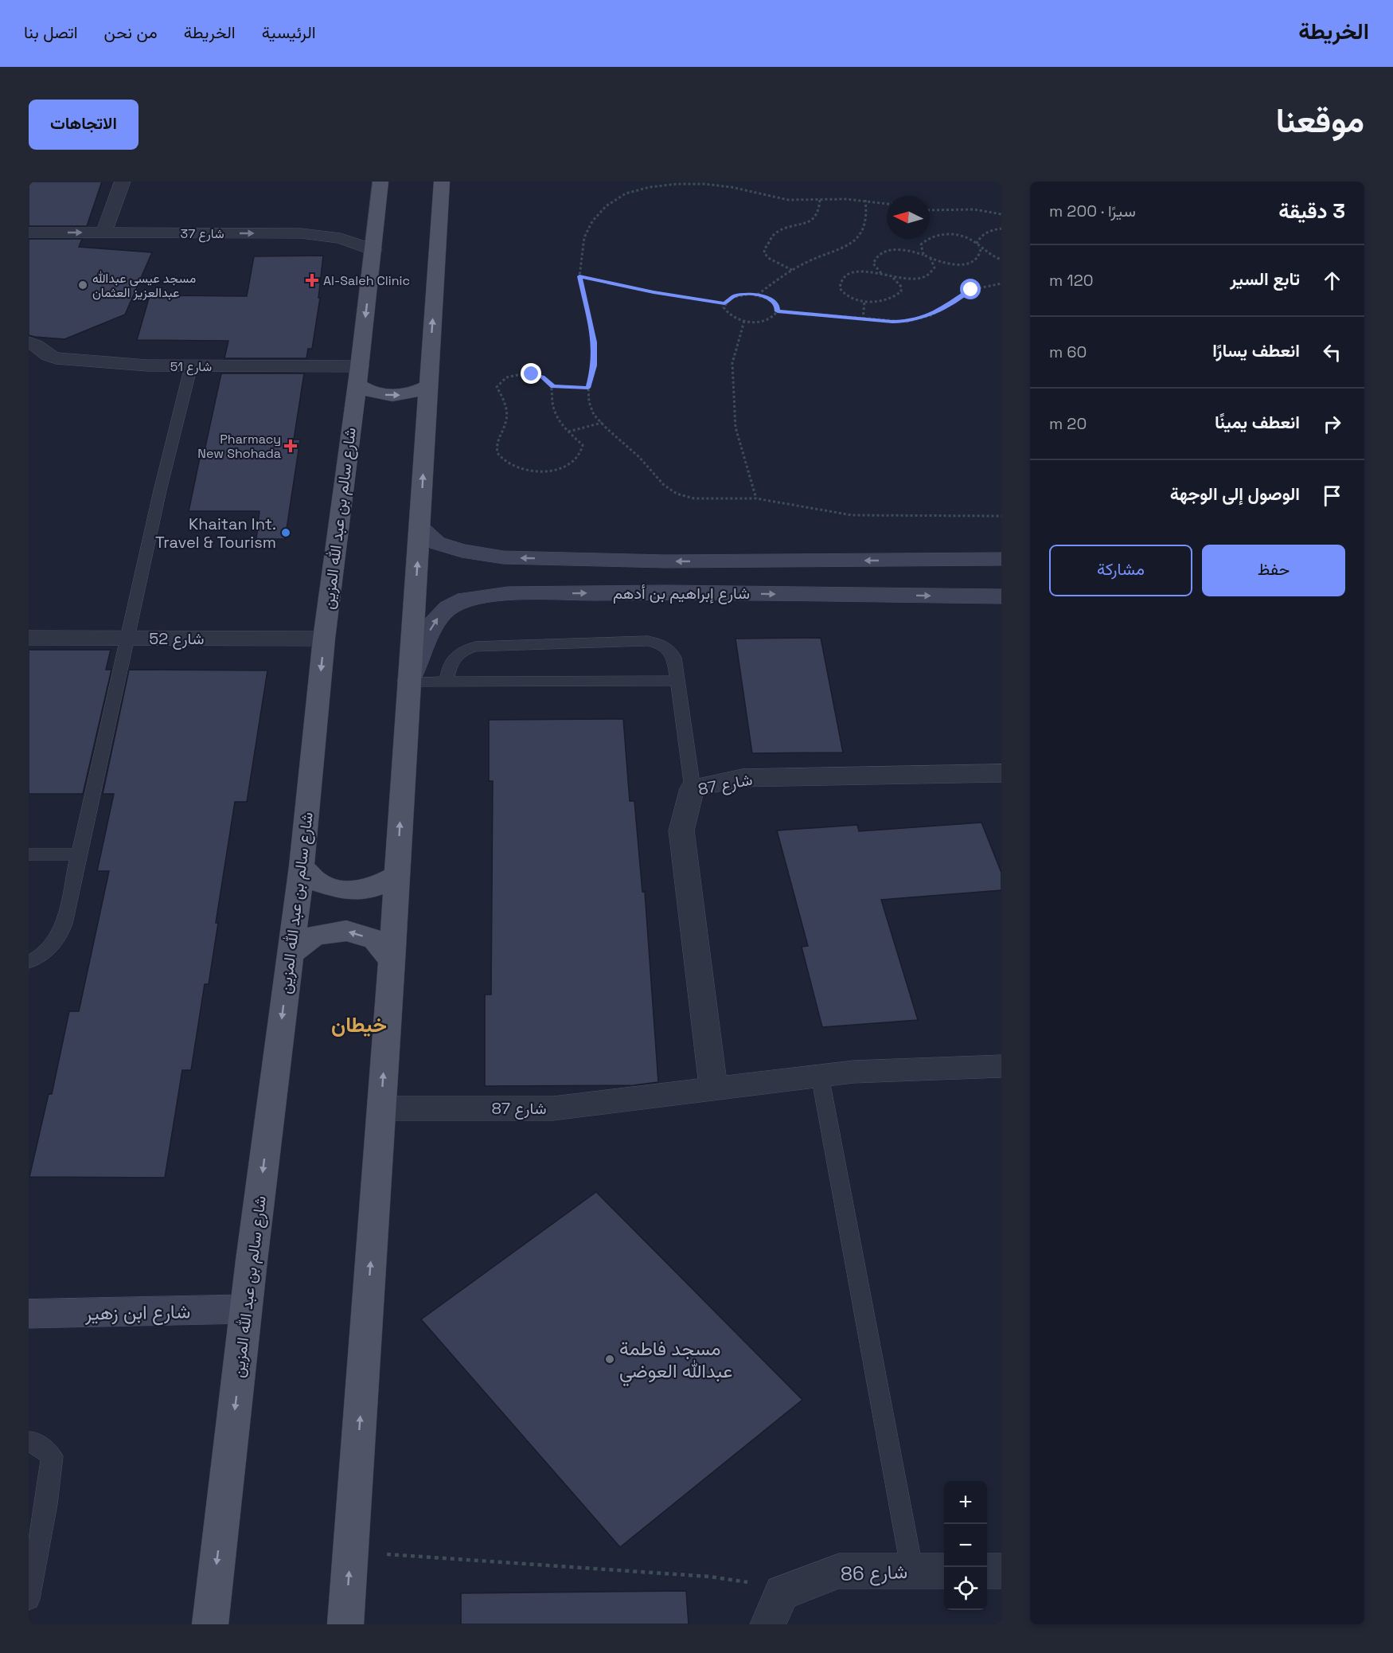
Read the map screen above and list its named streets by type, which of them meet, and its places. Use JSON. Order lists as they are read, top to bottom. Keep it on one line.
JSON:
{"streets":{"main road":["شارع سالم بن عبد الله المزين"],"street":["شارع 37","51 شارع","شارع إبراهيم بن أدهم","شارع 52","شارع 87","شارع ابن زهير","شارع 86"]},"crossings":[["شارع 37","شارع سالم بن عبد الله المزين"],["51 شارع","شارع سالم بن عبد الله المزين"],["شارع سالم بن عبد الله المزين","شارع 52"],["شارع سالم بن عبد الله المزين","شارع ابن زهير"]],"one_way":["شارع 37"],"districts":["خيطان"],"places":{"health":["Al-Saleh Clinic","Pharmacy New Shohada"],"other":["مسجد عيسى عبدالله عبدالعزيز العثمان","Khaitan Int. Travel & Tourism","مسجد فاطمة عبدالله العوضي"]},"north":"left","page":{"header":"الخريطة","nav":["الرئيسية","الخريطة","من نحن","اتصل بنا"],"title":"موقعنا","buttons":["الاتجاهات",["حفظ","مشاركة"]],"heading":["3 دقيقة","سيرًا · 200 m"],"list":[["تابع السير","120 m"],["انعطف يسارًا","60 m"],["انعطف يمينًا","20 m"],"الوصول إلى الوجهة"],"map_buttons":["+","−"]}}
